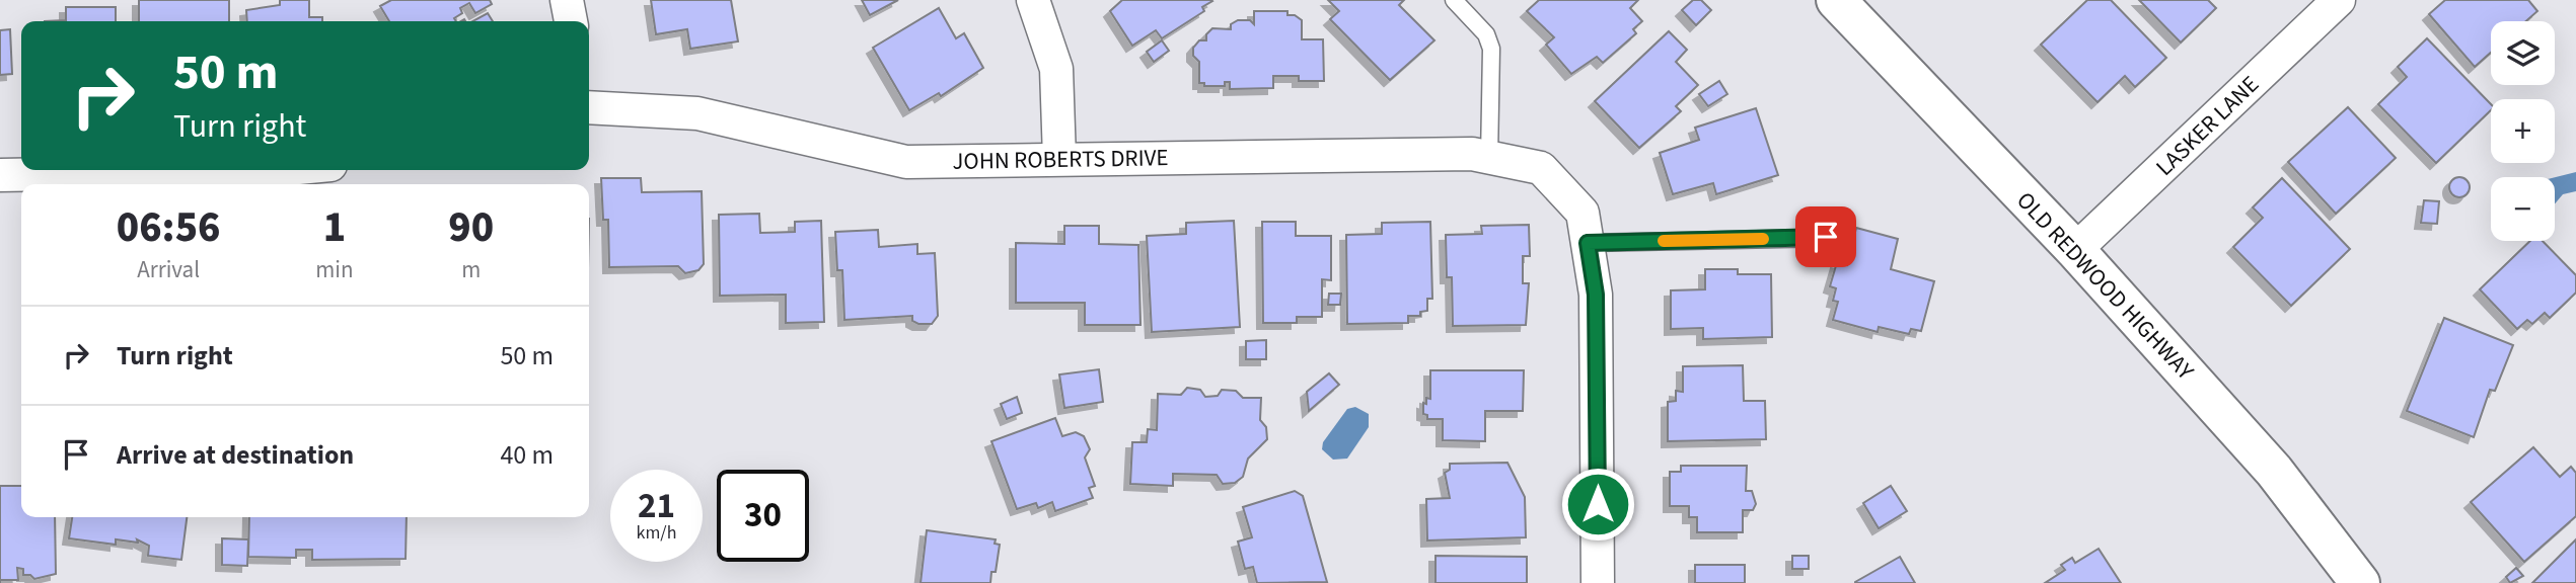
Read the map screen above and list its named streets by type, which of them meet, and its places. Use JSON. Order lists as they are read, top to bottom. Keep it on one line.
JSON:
{"streets":{"main road":["OLD REDWOOD HIGHWAY"],"street":["LASKER LANE","JOHN ROBERTS DRIVE"]},"crossings":[["LASKER LANE","OLD REDWOOD HIGHWAY"]],"page":{"map_buttons":["+","−"],"turn":["50 m","Turn right"],"eta":["06:56","Arrival","1","min","90","m"],"list":[{"name":"Turn right","value":"50 m"},{"name":"Arrive at destination","value":"40 m"}],"speed":"21 km/h","limit":"30"}}
